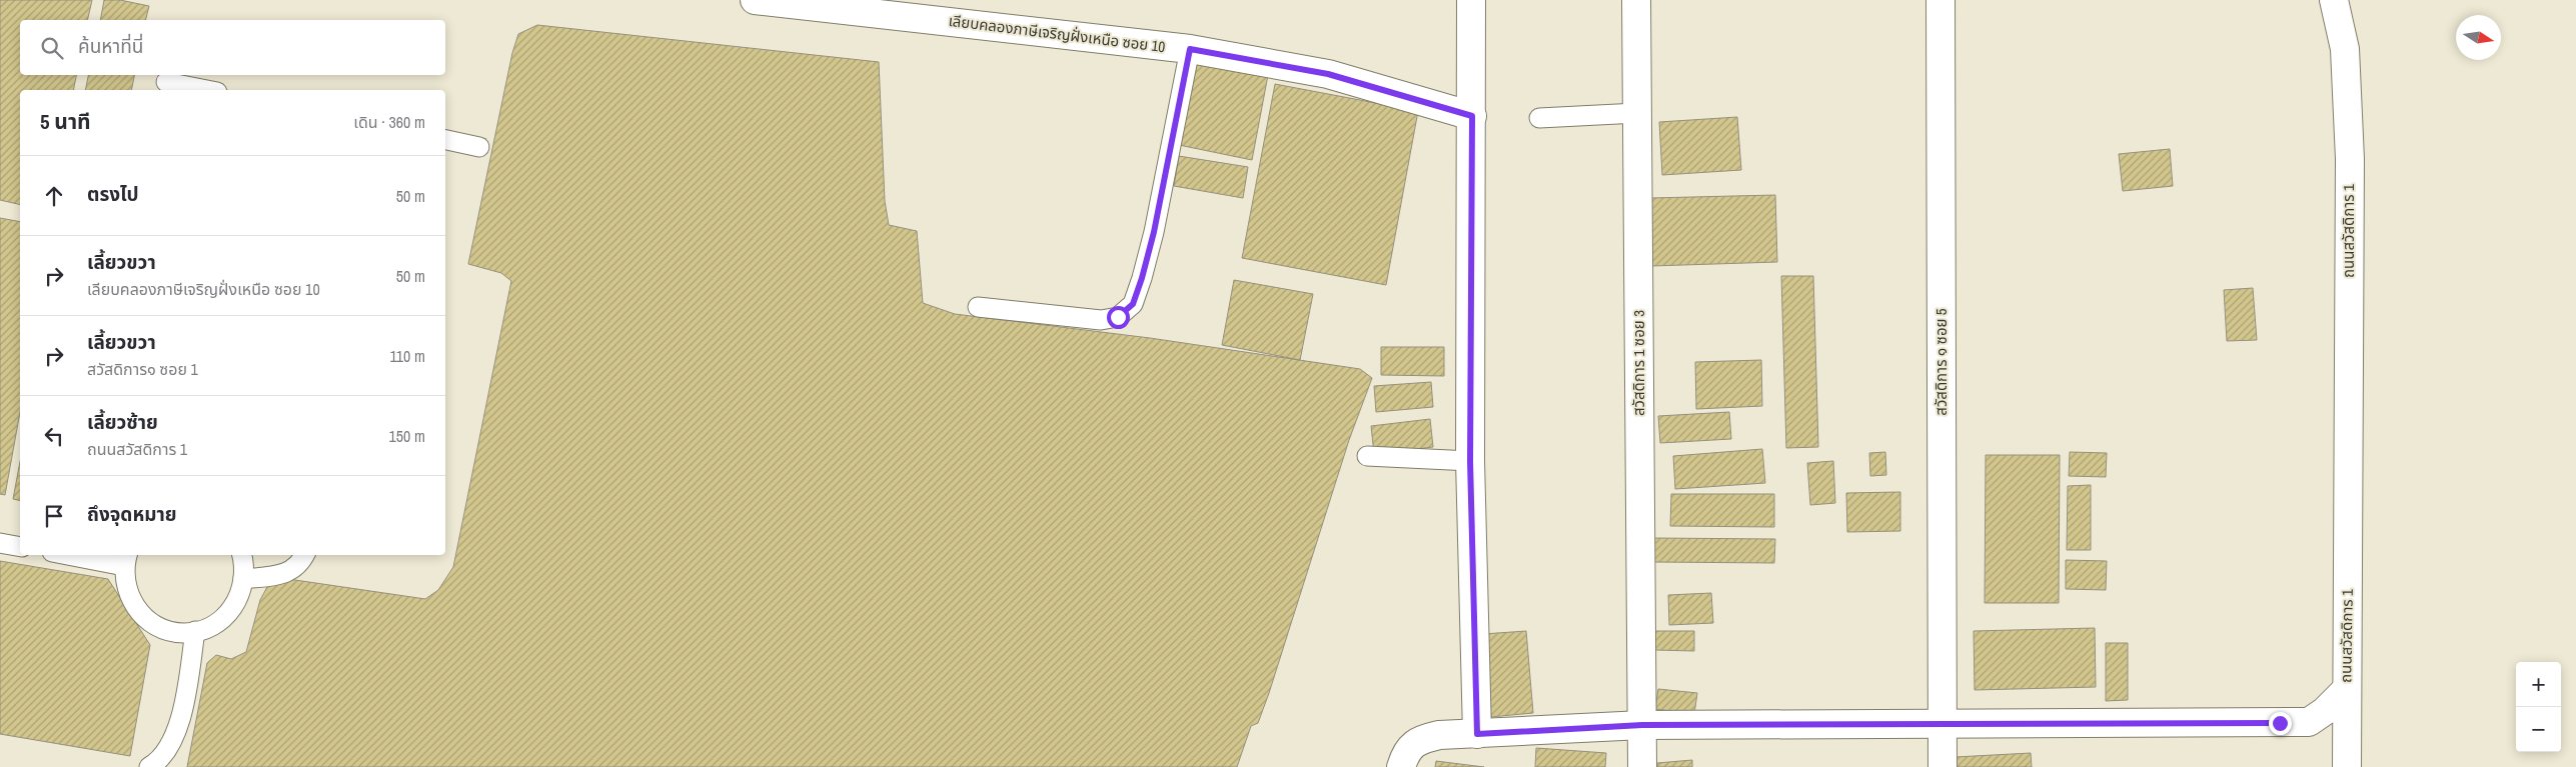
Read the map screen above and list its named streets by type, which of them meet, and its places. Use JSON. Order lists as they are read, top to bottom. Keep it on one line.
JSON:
{"streets":{"street":["เลียบคลองภาษีเจริญฝั่งเหนือ ซอย 10","ถนนสวัสดิการ 1","สวัสดิการ ๑ ซอย 5","สวัสดิการ 1 ซอย 3"]},"crossings":[["ถนนสวัสดิการ 1","สวัสดิการ ๑ ซอย 5"],["ถนนสวัสดิการ 1","สวัสดิการ 1 ซอย 3"]],"north":"right","page":{"search":"ค้นหาที่นี่","heading":["5 นาที","เดิน · 360 m"],"list":[["ตรงไป","50 m"],["เลี้ยวขวา","เลียบคลองภาษีเจริญฝั่งเหนือ ซอย 10","50 m"],["เลี้ยวขวา","สวัสดิการ๑ ซอย 1","110 m"],["เลี้ยวซ้าย","ถนนสวัสดิการ 1","150 m"],"ถึงจุดหมาย"],"map_buttons":["+","−"]}}
